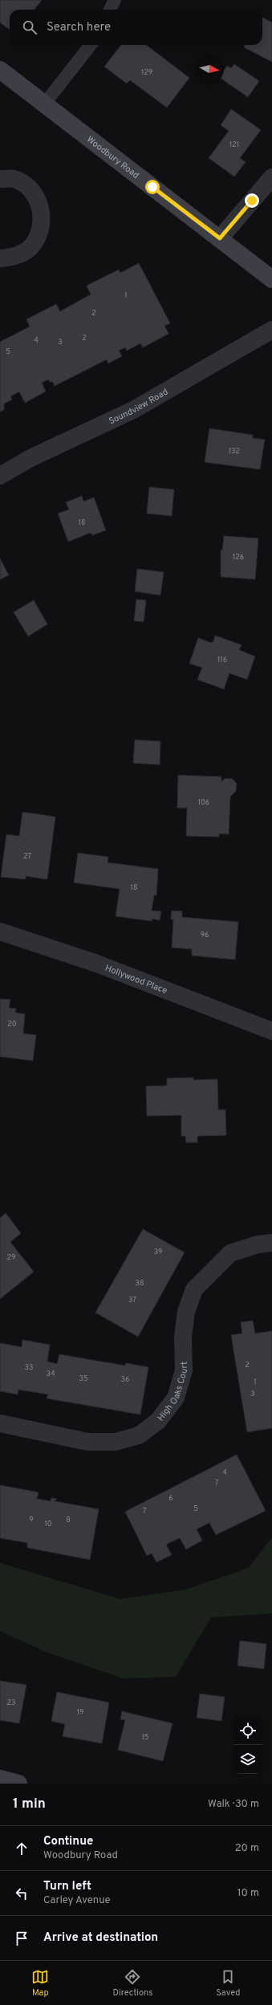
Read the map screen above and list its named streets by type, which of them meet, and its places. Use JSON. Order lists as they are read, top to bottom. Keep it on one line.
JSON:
{"streets":{"main road":["Woodbury Road"],"street":["Soundview Road","Hollywood Place","High Oaks Court"]},"house_numbers":["129","121","1","2","2","4","3","5","132","18","126","116","106","27","18","96","20","39","29","38","37","2","33","34","35","36","1","3","4","7","6","5","7","9","8","10","23","19","15"],"north":"right","page":{"search":"Search here","heading":["1 min","Walk · 30 m"],"list":[["Continue","Woodbury Road","20 m"],["Turn left","Carley Avenue","10 m"],"Arrive at destination"],"nav":["Map","Directions","Saved"]}}
